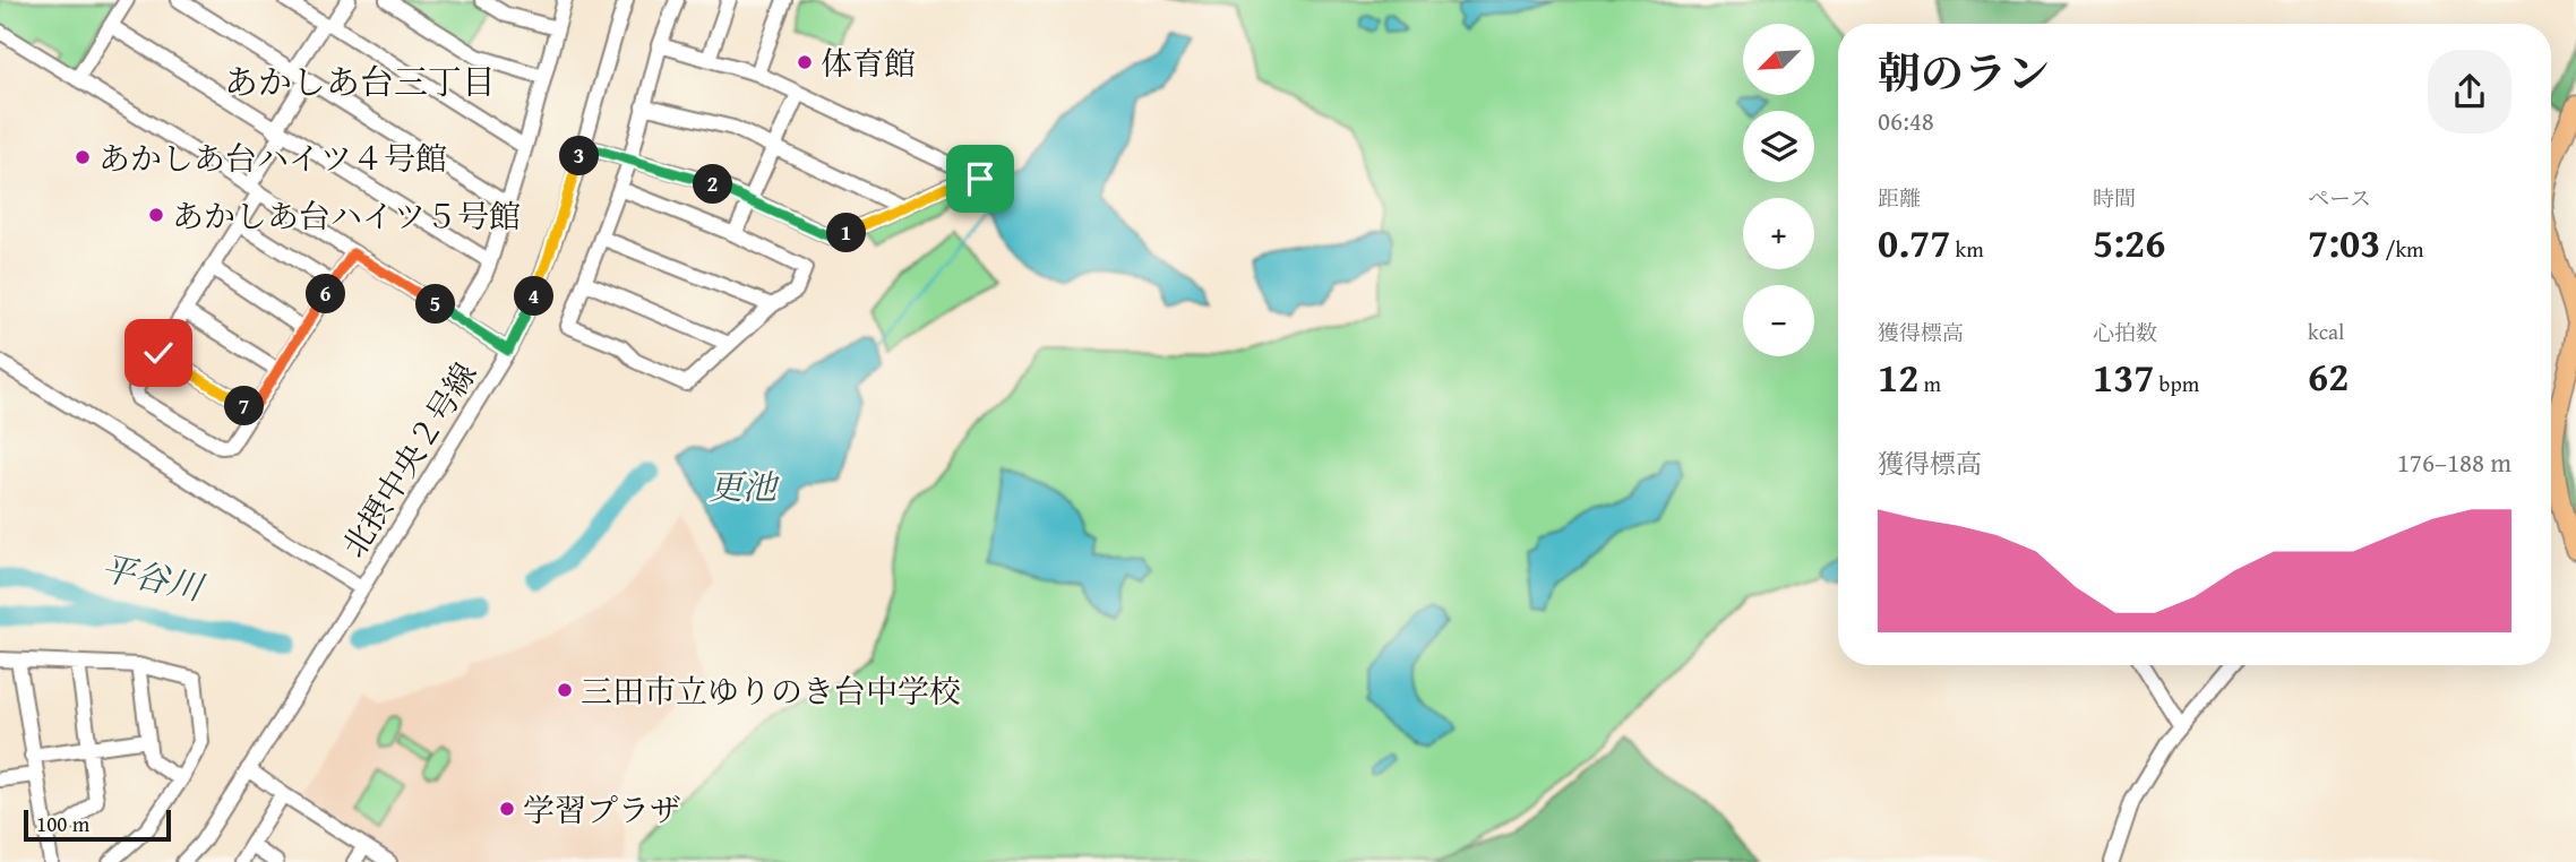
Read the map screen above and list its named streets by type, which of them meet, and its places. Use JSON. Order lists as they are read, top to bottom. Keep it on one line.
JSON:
{"streets":{"street":["北摂中央２号線"]},"districts":["あかしあ台三丁目"],"water":["更池","平谷川"],"places":["体育館","あかしあ台ハイツ４号館","あかしあ台ハイツ５号館","三田市立ゆりのき台中学校","学習プラザ"],"scale_bar":"100 m","north":"bottom left","page":{"map_buttons":["+","−"],"heading":["朝のラン","06:48"],"pins":["3","2","1","6","4","5","7"],"stats":[["距離","0.77 km"],["時間","5:26"],["ペース","7:03 /km"],["獲得標高","12 m"],["心拍数","137 bpm"],["kcal","62"]],"chart":["獲得標高","176–188 m"],"scale":"100 m"}}
